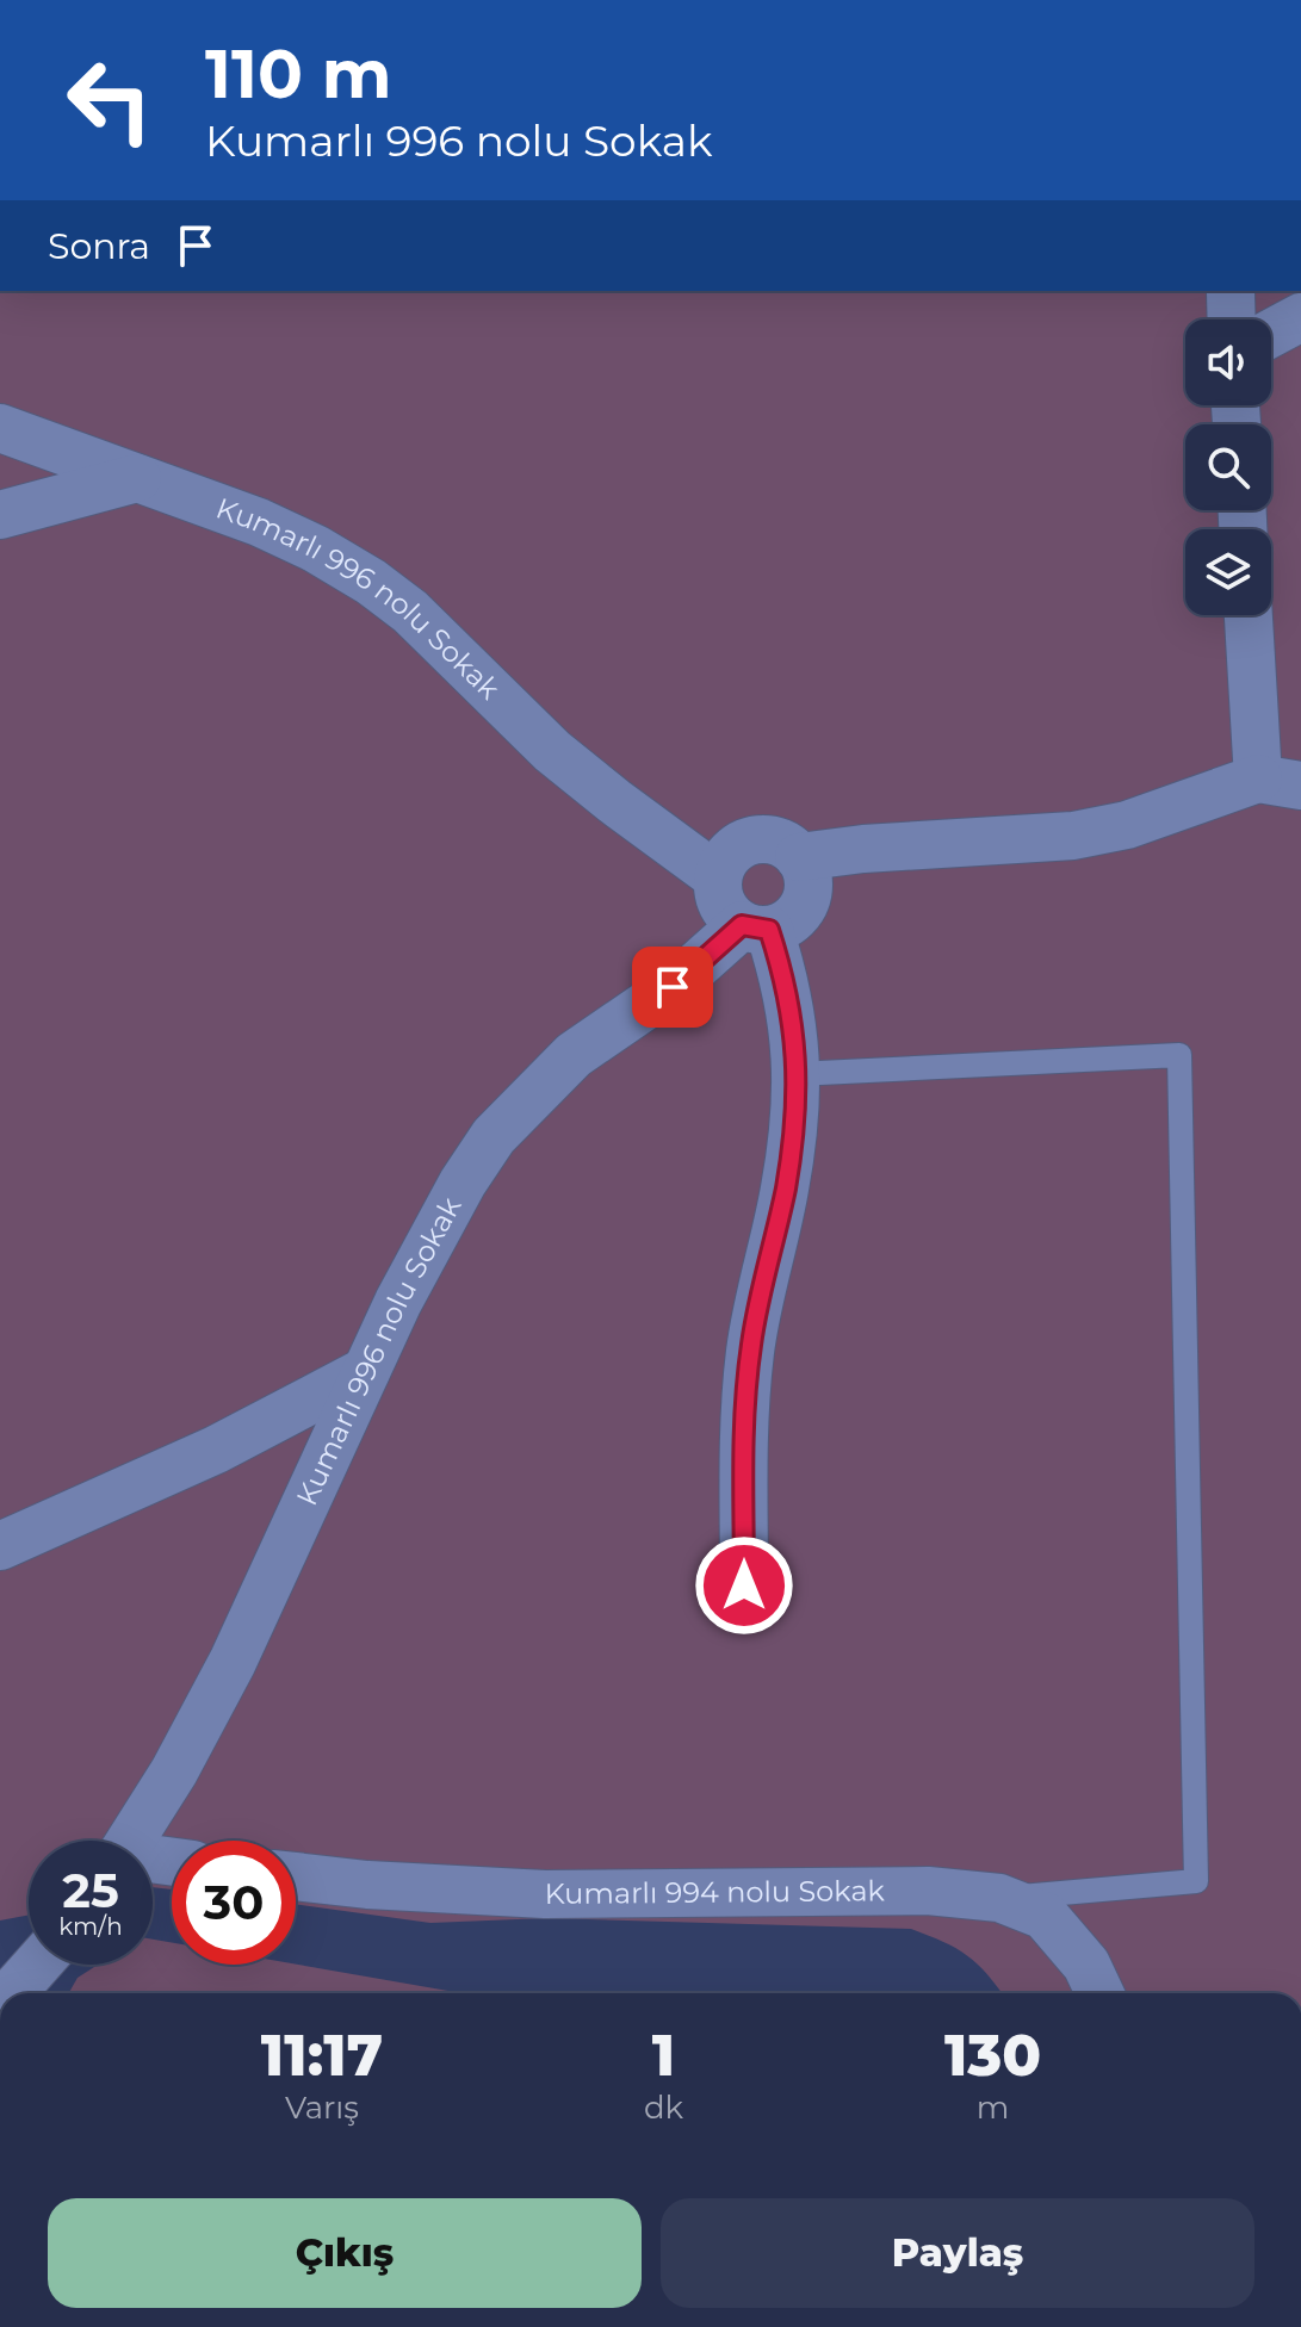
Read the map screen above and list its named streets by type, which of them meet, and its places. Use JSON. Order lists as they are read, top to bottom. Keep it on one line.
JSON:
{"streets":{"street":["Kumarlı 996 nolu Sokak","Kumarlı 994 nolu Sokak"]},"page":{"turn":["110 m","Kumarlı 996 nolu Sokak"],"then":"Sonra","speed":"25 km/h","limit":"30","eta":["11:17","Varış","1","dk","130","m"],"buttons":["Çıkış","Paylaş"]}}
